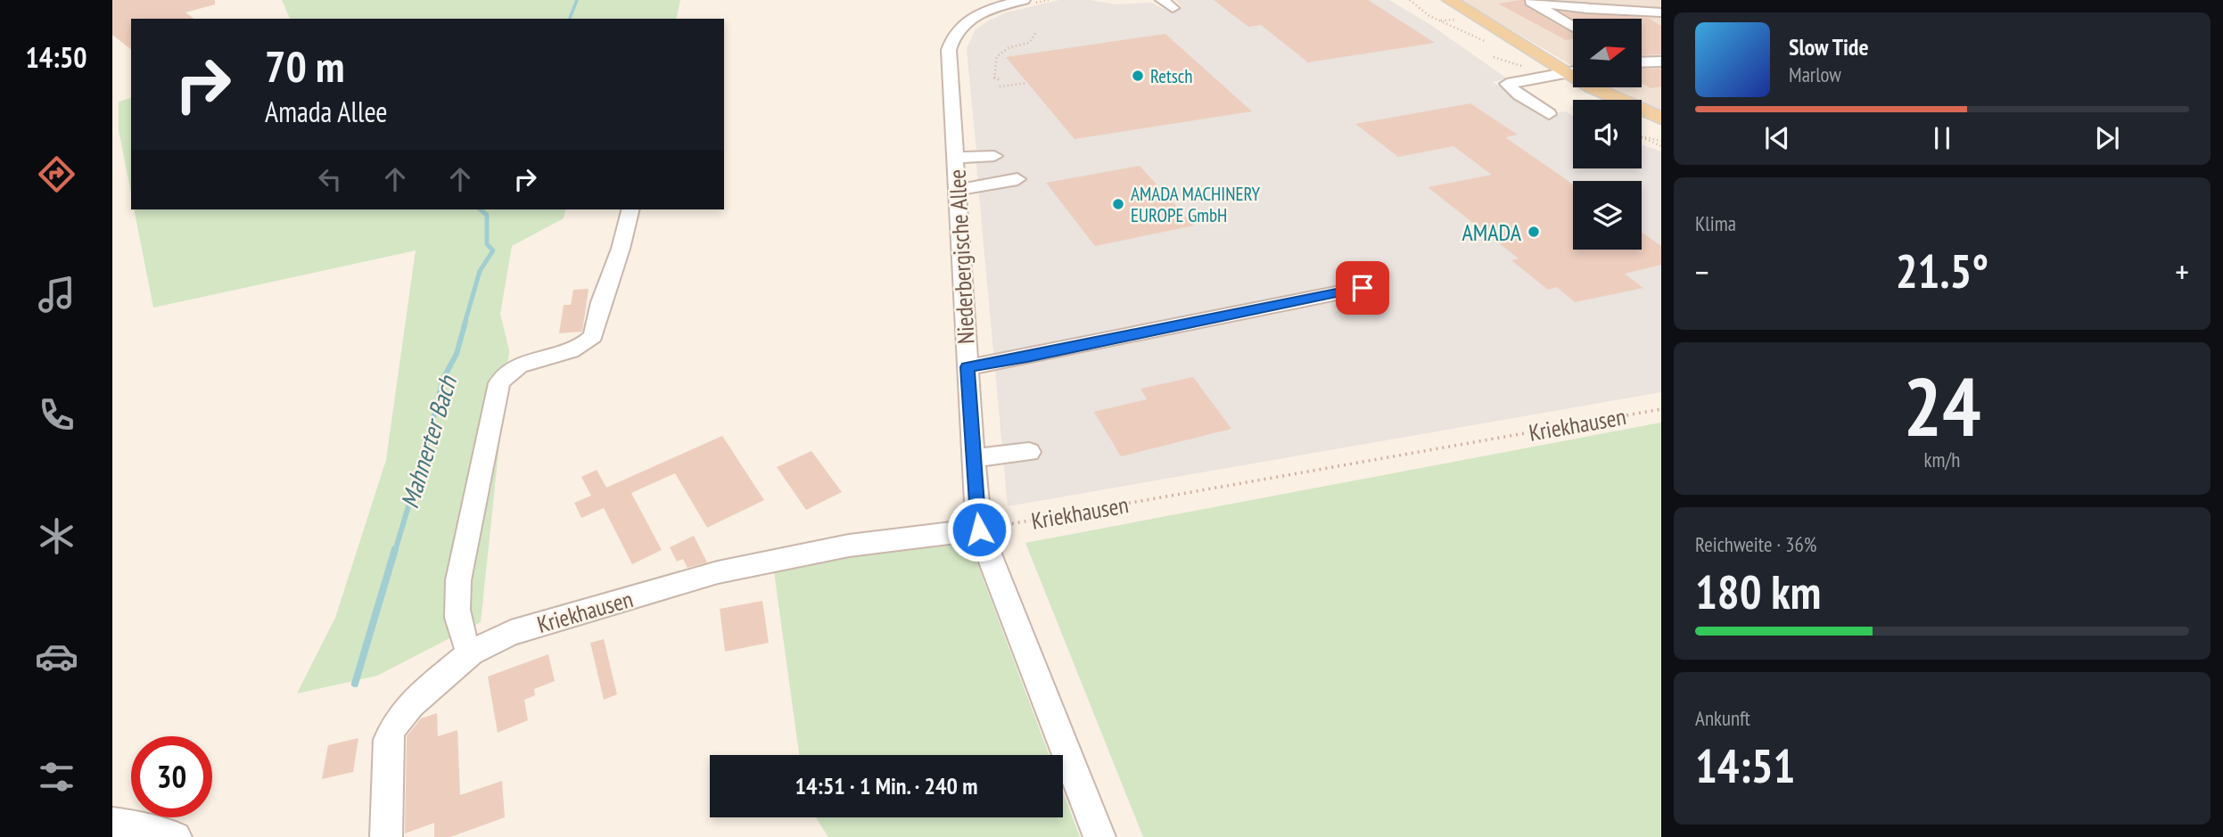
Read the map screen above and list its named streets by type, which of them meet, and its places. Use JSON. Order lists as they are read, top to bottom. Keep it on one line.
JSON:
{"streets":{"street":["Niederbergische Allee","Kriekhausen"]},"crossings":[["Niederbergische Allee","Kriekhausen"]],"water":["Mahnerter Bach"],"places":["Retsch","AMADA MACHINERY EUROPE GmbH","AMADA"],"north":"right","page":{"tabs":"14:50","turn":["70 m","Amada Allee"],"song":["Slow Tide","Marlow"],"tile":["Klima",["24","km/h"],["Reichweite · 36%","180 km"],["Ankunft","14:51"]],"heat":["−","21.5°","+"],"limit":"30","trip":"14:51 · 1 Min. · 240 m"}}
